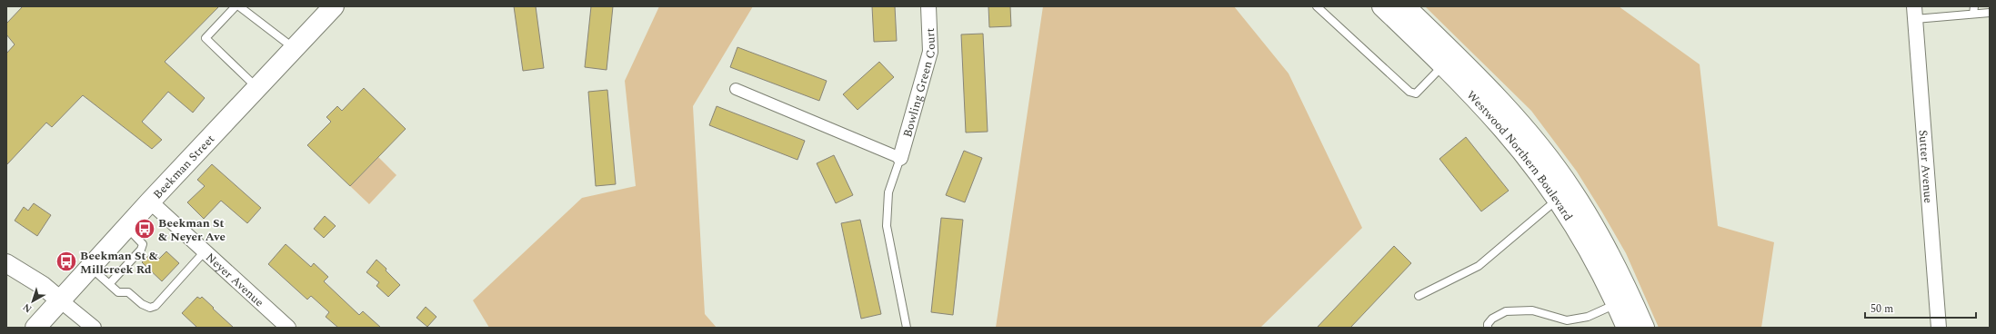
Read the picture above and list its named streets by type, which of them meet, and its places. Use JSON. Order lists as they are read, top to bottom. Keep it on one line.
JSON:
{"streets":{"main road":["Westwood Northern Boulevard","Beekman Street"],"street":["Bowling Green Court","Sutter Avenue","Neyer Avenue"]},"crossings":[["Beekman Street","Neyer Avenue"]],"places":{"bus stop":["Beekman St & Neyer Ave","Beekman St & Millcreek Rd"]},"scale_bar":"50 m","north":"bottom left"}
